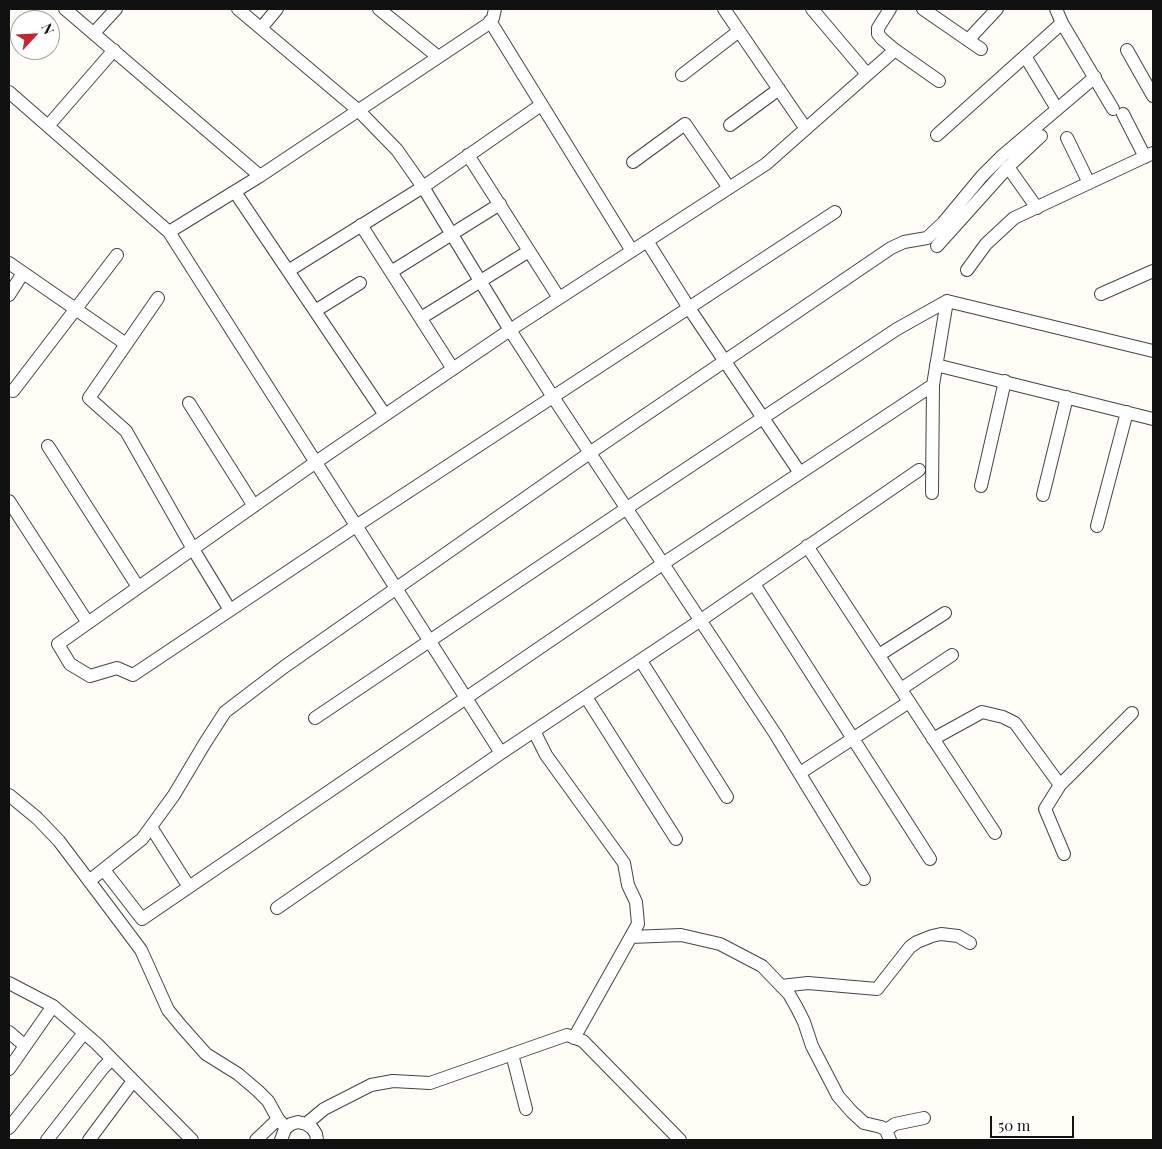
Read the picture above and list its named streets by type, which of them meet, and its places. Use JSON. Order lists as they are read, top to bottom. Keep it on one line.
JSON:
{"scale_bar":"50 m","north":"top right"}
